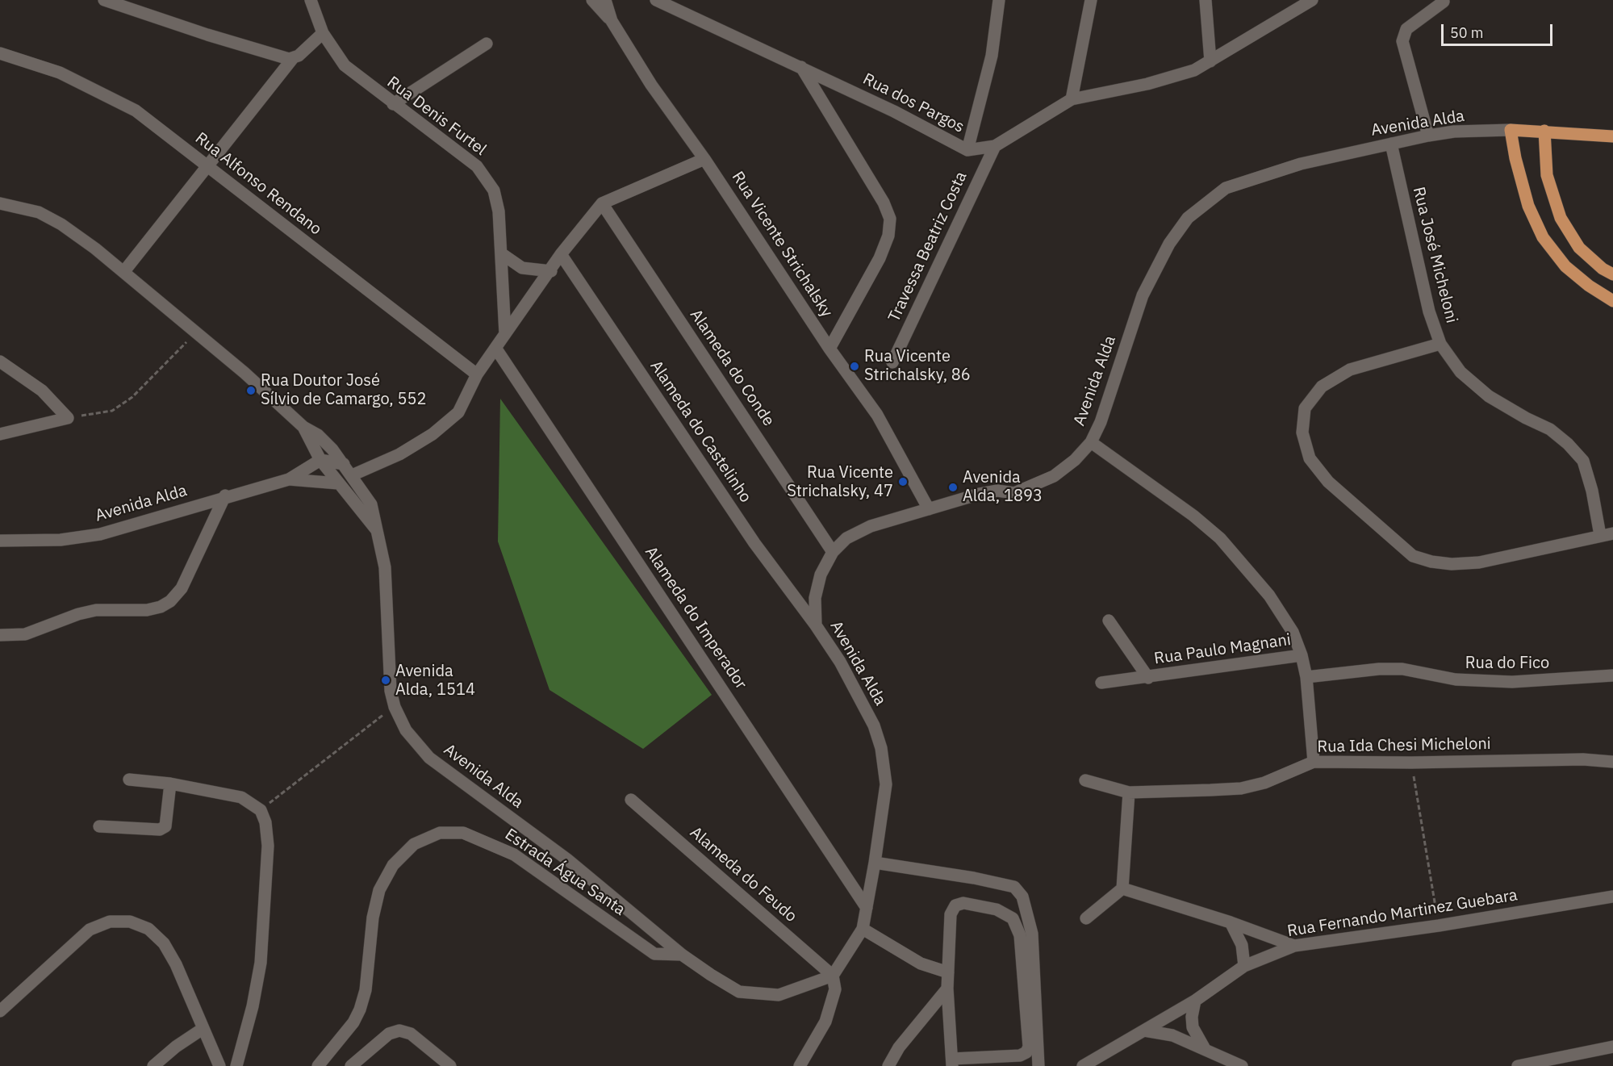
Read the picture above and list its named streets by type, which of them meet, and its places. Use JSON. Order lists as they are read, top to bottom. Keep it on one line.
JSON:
{"streets":{"main road":["Avenida Alda"],"street":["Rua dos Pargos","Rua Denis Furtel","Rua Alfonso Rendano","Rua Vicente Strichalsky","Travessa Beatriz Costa","Rua José Micheloni","Alameda do Conde","Alameda do Castelinho","Alameda do Imperador","Rua Paulo Magnani","Rua do Fico","Rua Ida Chesi Micheloni","Estrada Água Santa","Alameda do Feudo","Rua Fernando Martinez Guebara"]},"crossings":[["Rua dos Pargos","Travessa Beatriz Costa"],["Avenida Alda","Rua Vicente Strichalsky"],["Avenida Alda","Rua José Micheloni"],["Avenida Alda","Alameda do Conde"],["Avenida Alda","Alameda do Castelinho"],["Avenida Alda","Alameda do Imperador"],["Avenida Alda","Estrada Água Santa"],["Avenida Alda","Alameda do Feudo"]],"places":["Rua Vicente Strichalsky, 86","Rua Doutor José Sílvio de Camargo, 552","Rua Vicente Strichalsky, 47","Avenida Alda, 1893","Avenida Alda, 1514"],"scale_bar":"50 m"}
